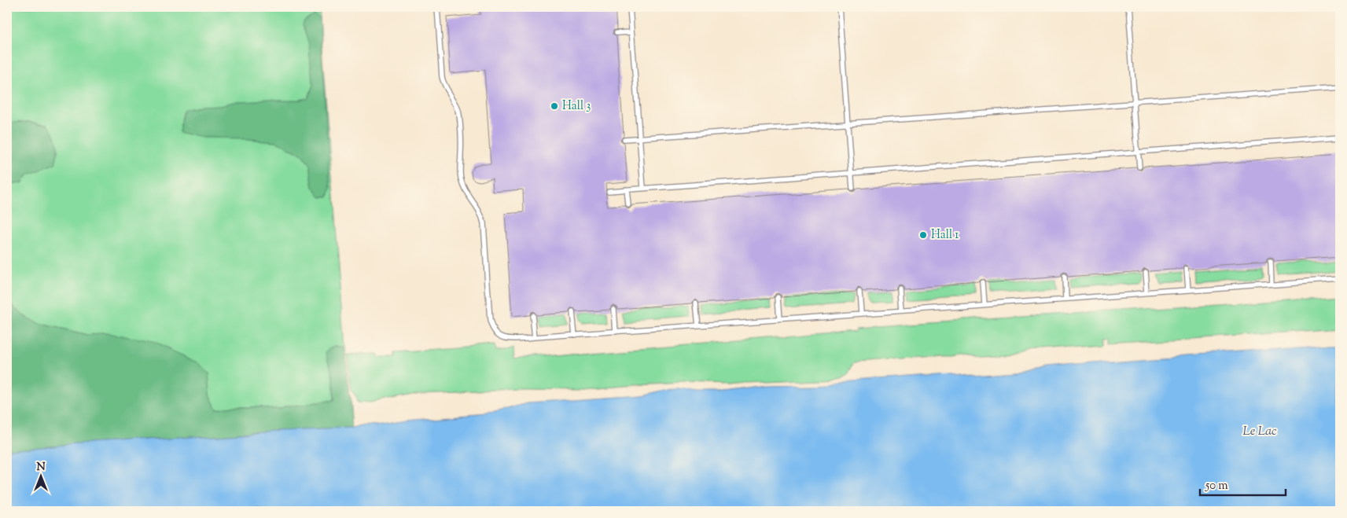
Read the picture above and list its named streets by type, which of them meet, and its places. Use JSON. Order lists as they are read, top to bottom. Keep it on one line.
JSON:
{"water":["Le Lac"],"places":["Hall 3","Hall 1"],"scale_bar":"50 m","north":"top"}
